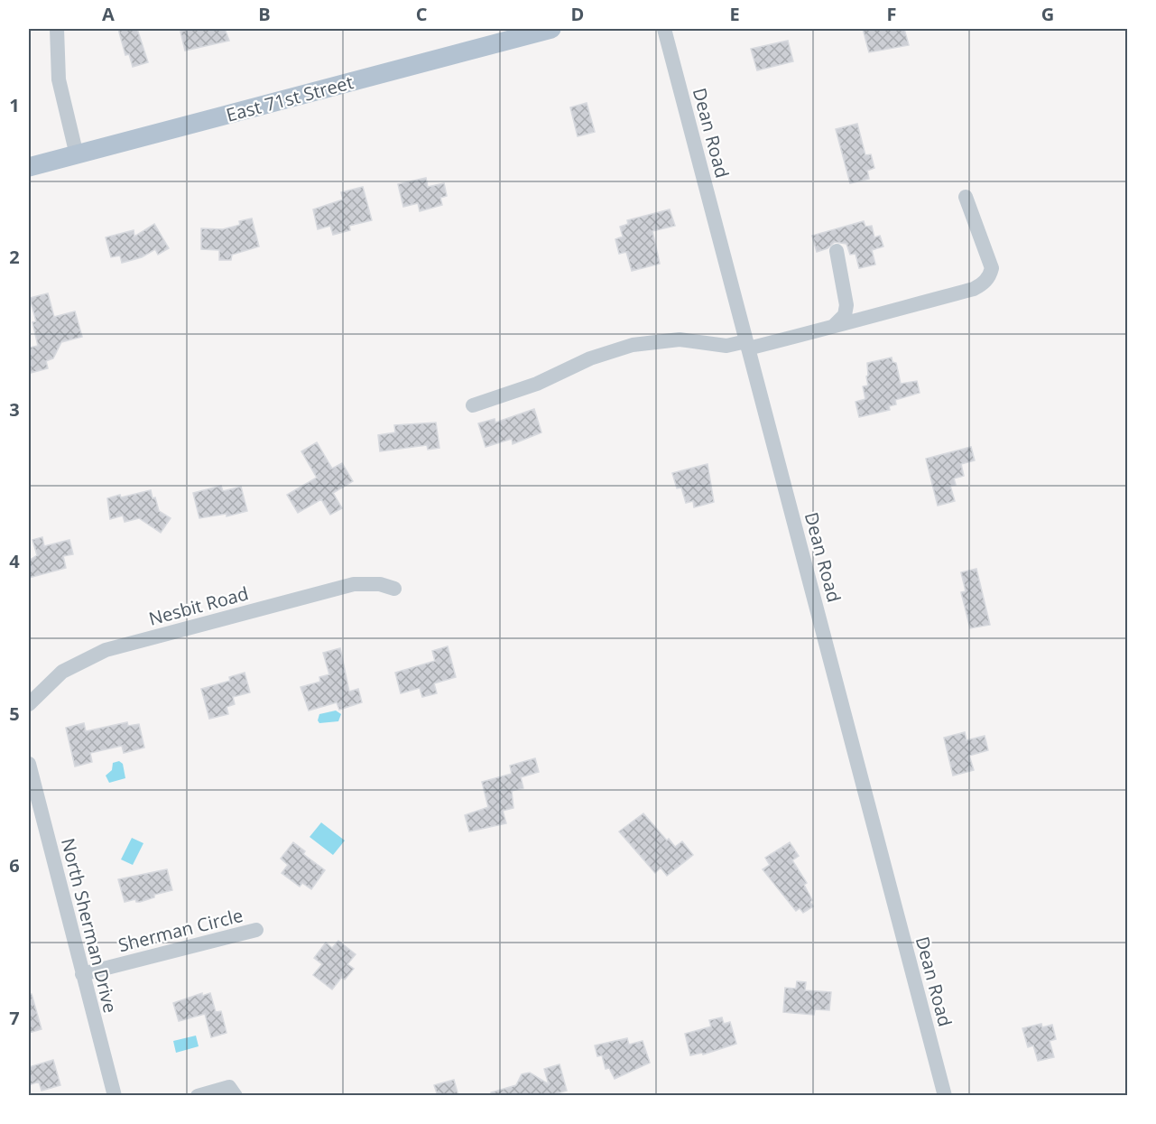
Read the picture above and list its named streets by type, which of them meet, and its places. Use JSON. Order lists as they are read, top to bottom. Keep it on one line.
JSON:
{"streets":{"main road":["East 71st Street"],"street":["Dean Road","Nesbit Road","North Sherman Drive","Sherman Circle"]},"crossings":[["North Sherman Drive","Sherman Circle"]],"grid":{"columns":["A","B","C","D","E","F","G"],"rows":["1","2","3","4","5","6","7"]}}
